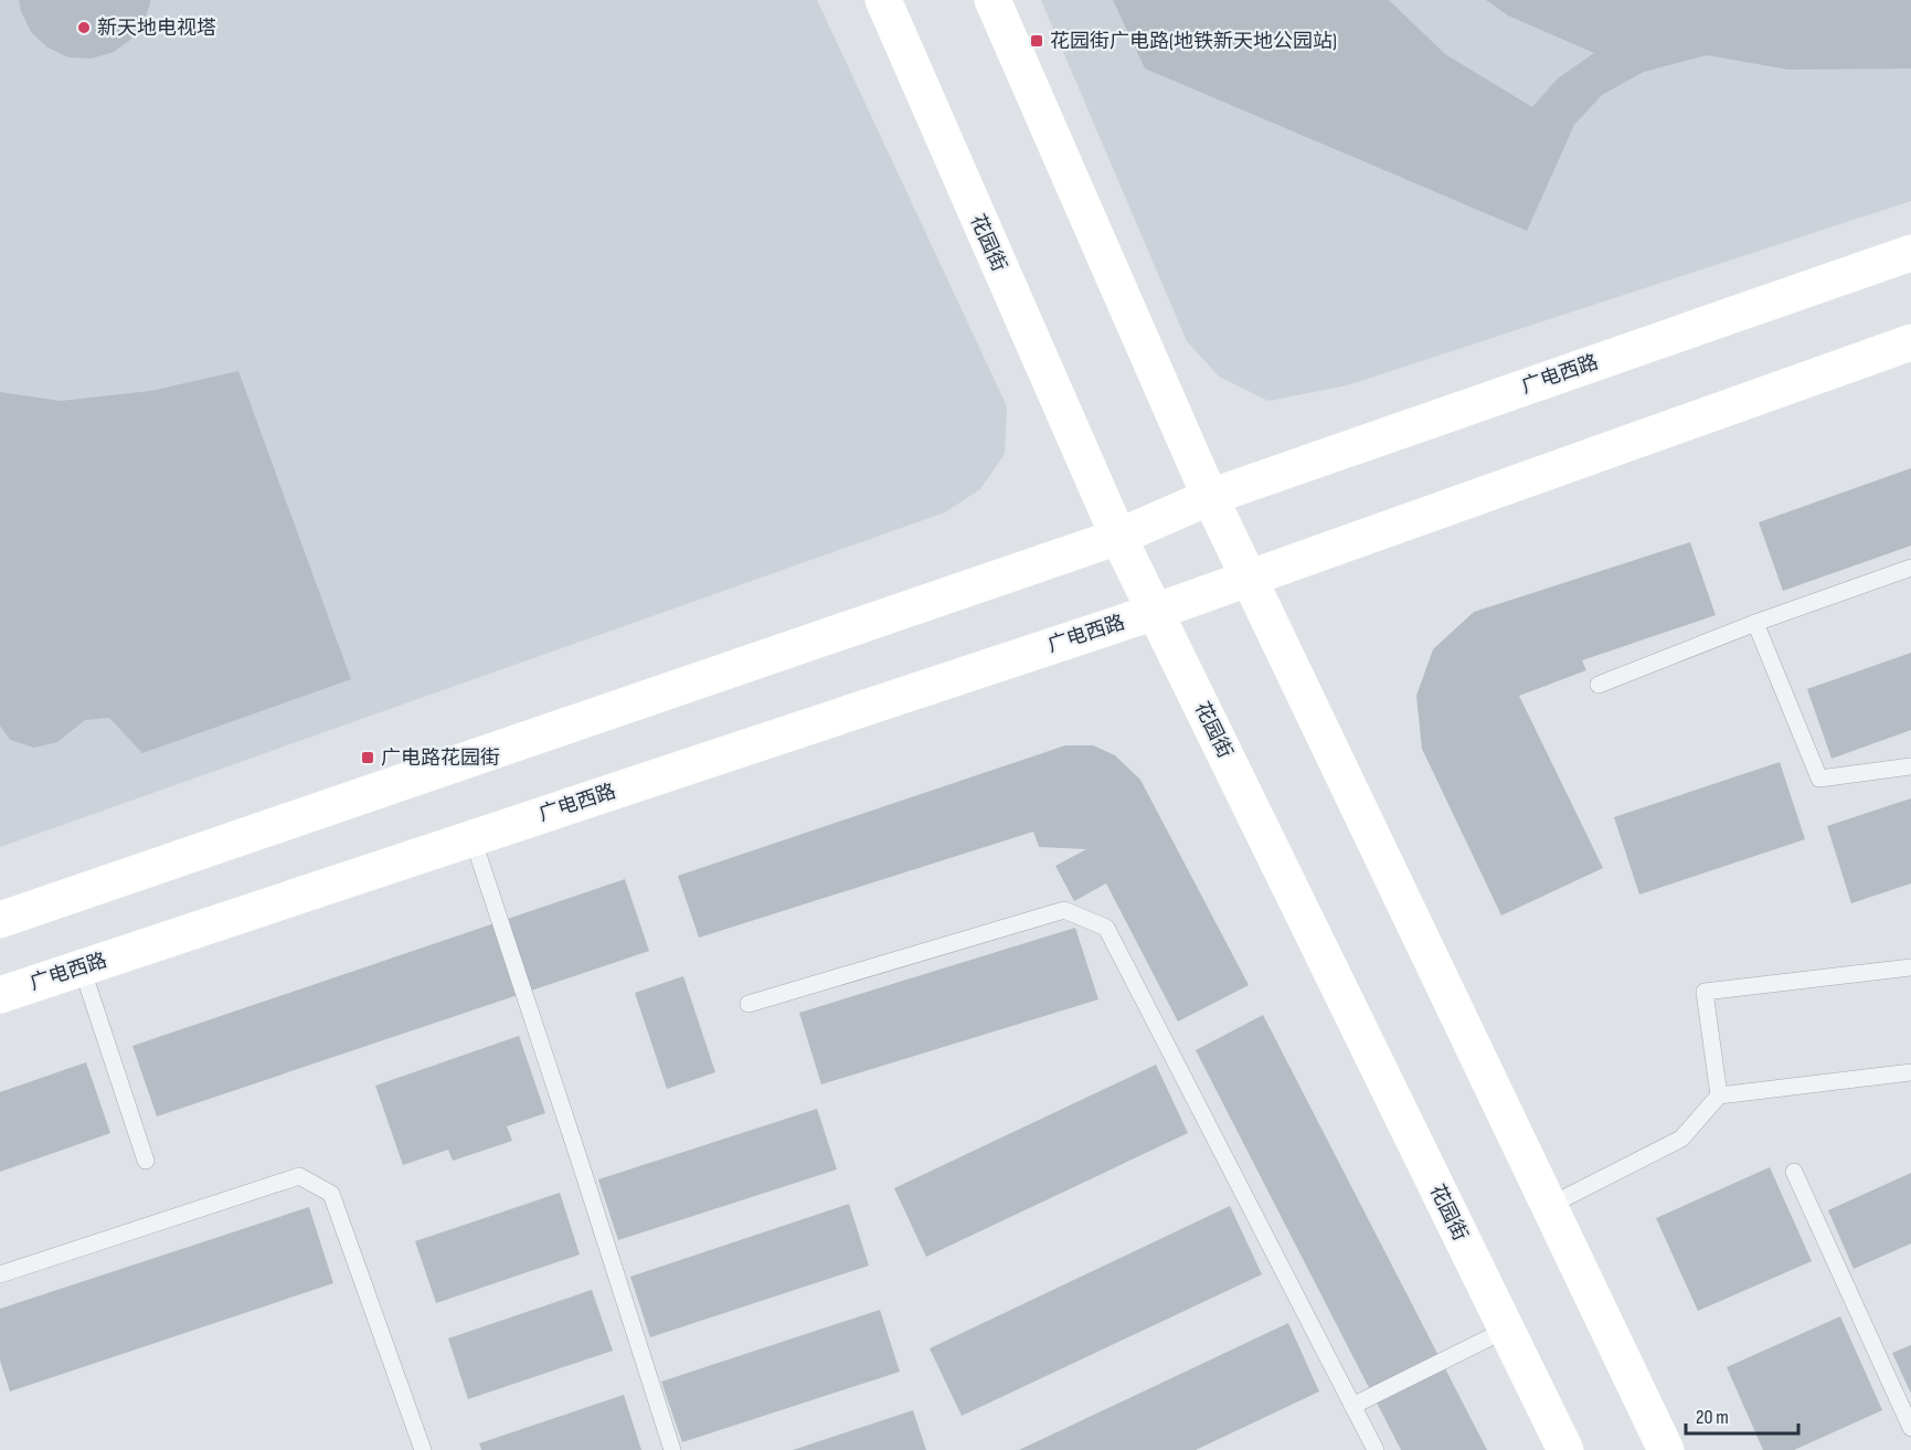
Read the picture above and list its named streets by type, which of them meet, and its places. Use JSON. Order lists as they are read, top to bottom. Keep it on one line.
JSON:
{"streets":{"main road":["花园街","广电西路"]},"crossings":[["花园街","广电西路"]],"places":{"other":["新天地电视塔"],"transit":["花园街广电路(地铁新天地公园站)","广电路花园街"]},"scale_bar":"20 m"}
